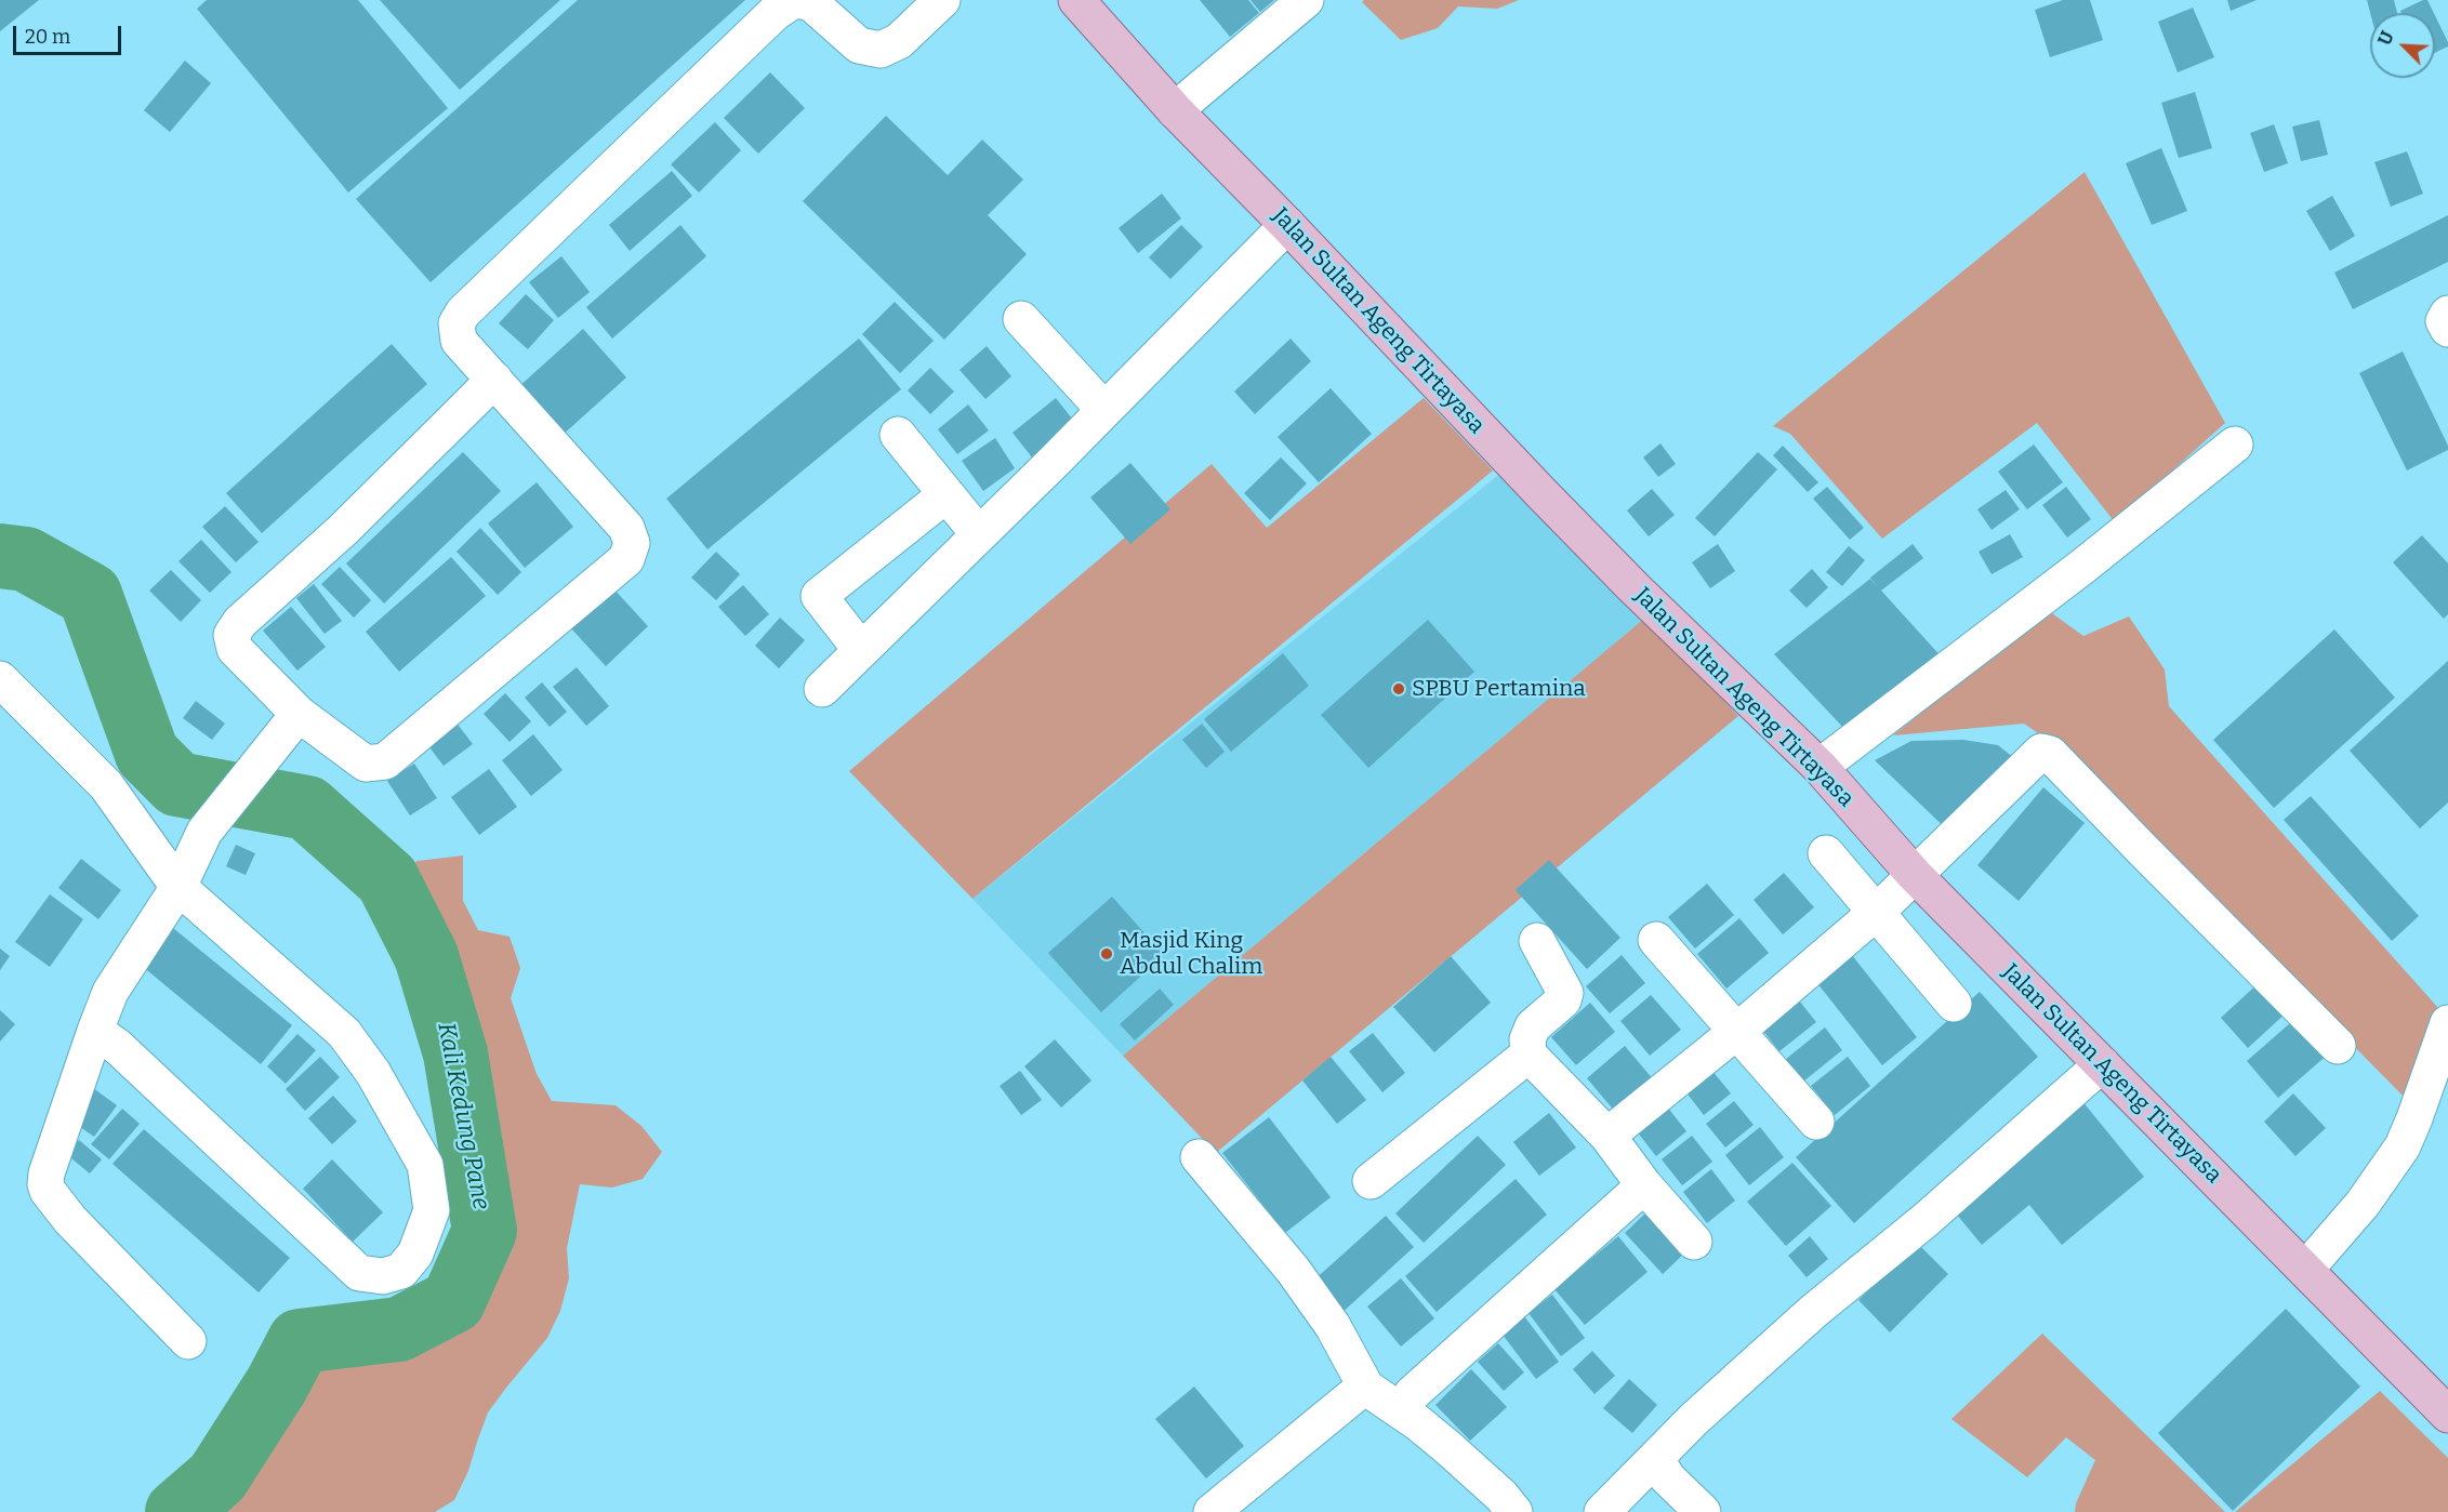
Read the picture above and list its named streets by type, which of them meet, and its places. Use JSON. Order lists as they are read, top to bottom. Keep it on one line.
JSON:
{"streets":{"main road":["Jalan Sultan Ageng Tirtayasa"]},"water":["Kali Kedung Pane"],"places":["SPBU Pertamina","Masjid King Abdul Chalim"],"scale_bar":"20 m","north":"top left"}
